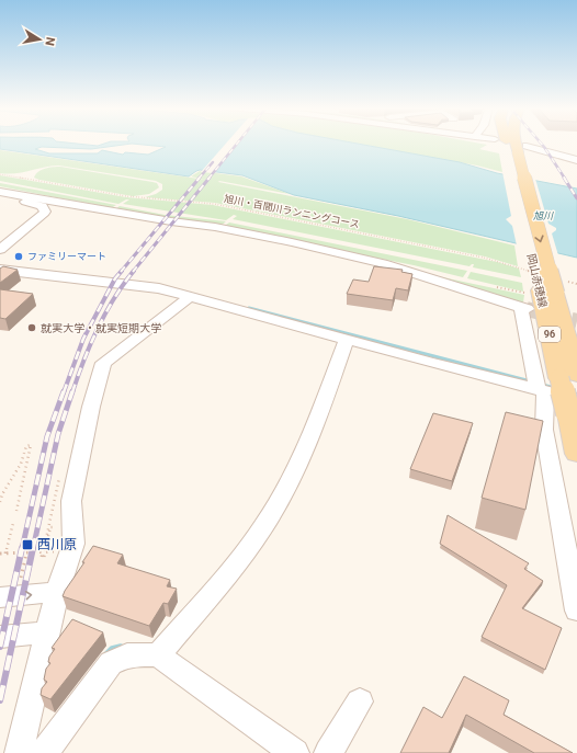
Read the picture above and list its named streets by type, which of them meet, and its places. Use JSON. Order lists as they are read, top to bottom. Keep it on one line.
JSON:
{"streets":{"main road":["岡山赤穂線","96"],"path":["旭川・百間川ランニングコース"]},"crossings":[["旭川・百間川ランニングコース","岡山赤穂線"]],"water":["旭川"],"places":{"other":["ファミリーマート","就実大学・就実短期大学"],"transit":["西川原"]},"north":"right"}
